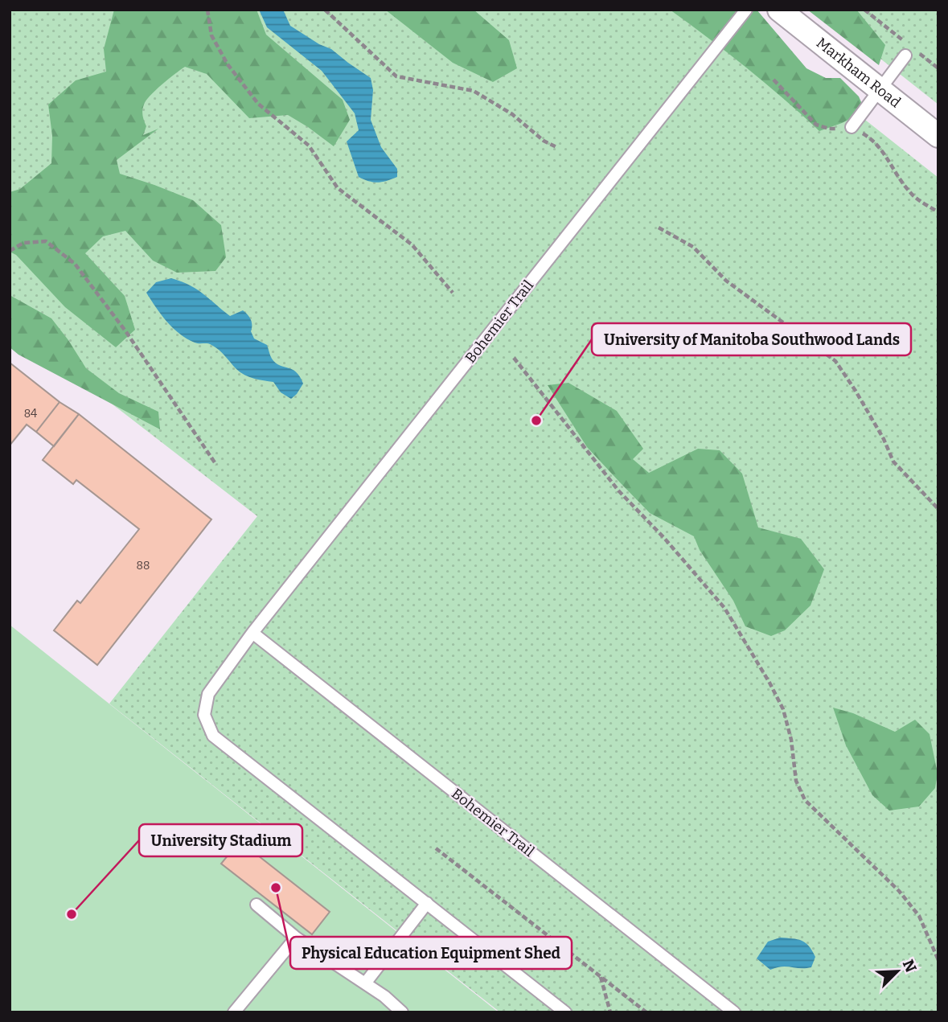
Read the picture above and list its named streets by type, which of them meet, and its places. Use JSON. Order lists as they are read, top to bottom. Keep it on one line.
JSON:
{"streets":{"street":["Markham Road"],"lane":["Bohemier Trail"]},"places":["University of Manitoba Southwood Lands","Physical Education Equipment Shed","University Stadium"],"house_numbers":["84","88"],"north":"top right"}
